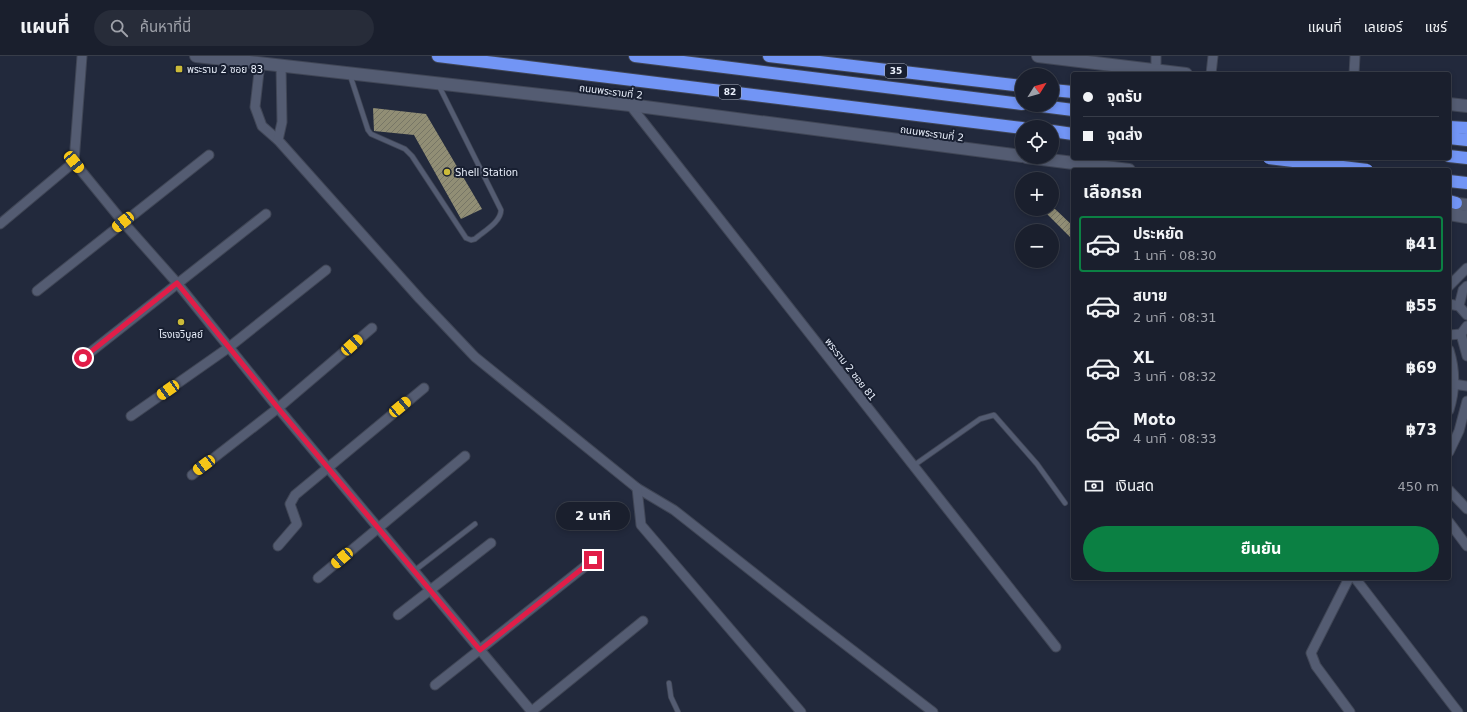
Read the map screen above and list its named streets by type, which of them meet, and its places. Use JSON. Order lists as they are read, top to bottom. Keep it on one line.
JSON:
{"streets":{"highway":["35","ถนนพระรามที่ 2","82"],"street":["พระราม 2 ซอย 81"]},"crossings":[["ถนนพระรามที่ 2","พระราม 2 ซอย 81"]],"places":{"transit":["พระราม 2 ซอย 83"],"other":["Shell Station","โรงเจวิบูลย์"]},"north":"top right","page":{"header":"แผนที่","search":"ค้นหาที่นี่","nav":["แผนที่","เลเยอร์","แชร์"],"map_buttons":["+","−"],"banner":["จุดรับ","จุดส่ง"],"heading":"เลือกรถ","list":[{"name":"ประหยัด","note":"1 นาที · 08:30","value":"฿41"},{"name":"สบาย","note":"2 นาที · 08:31","value":"฿55"},{"name":"XL","note":"3 นาที · 08:32","value":"฿69"},{"name":"Moto","note":"4 นาที · 08:33","value":"฿73"}],"pay":["เงินสด","450 m"],"bubble":"2 นาที","buttons":"ยืนยัน"}}
